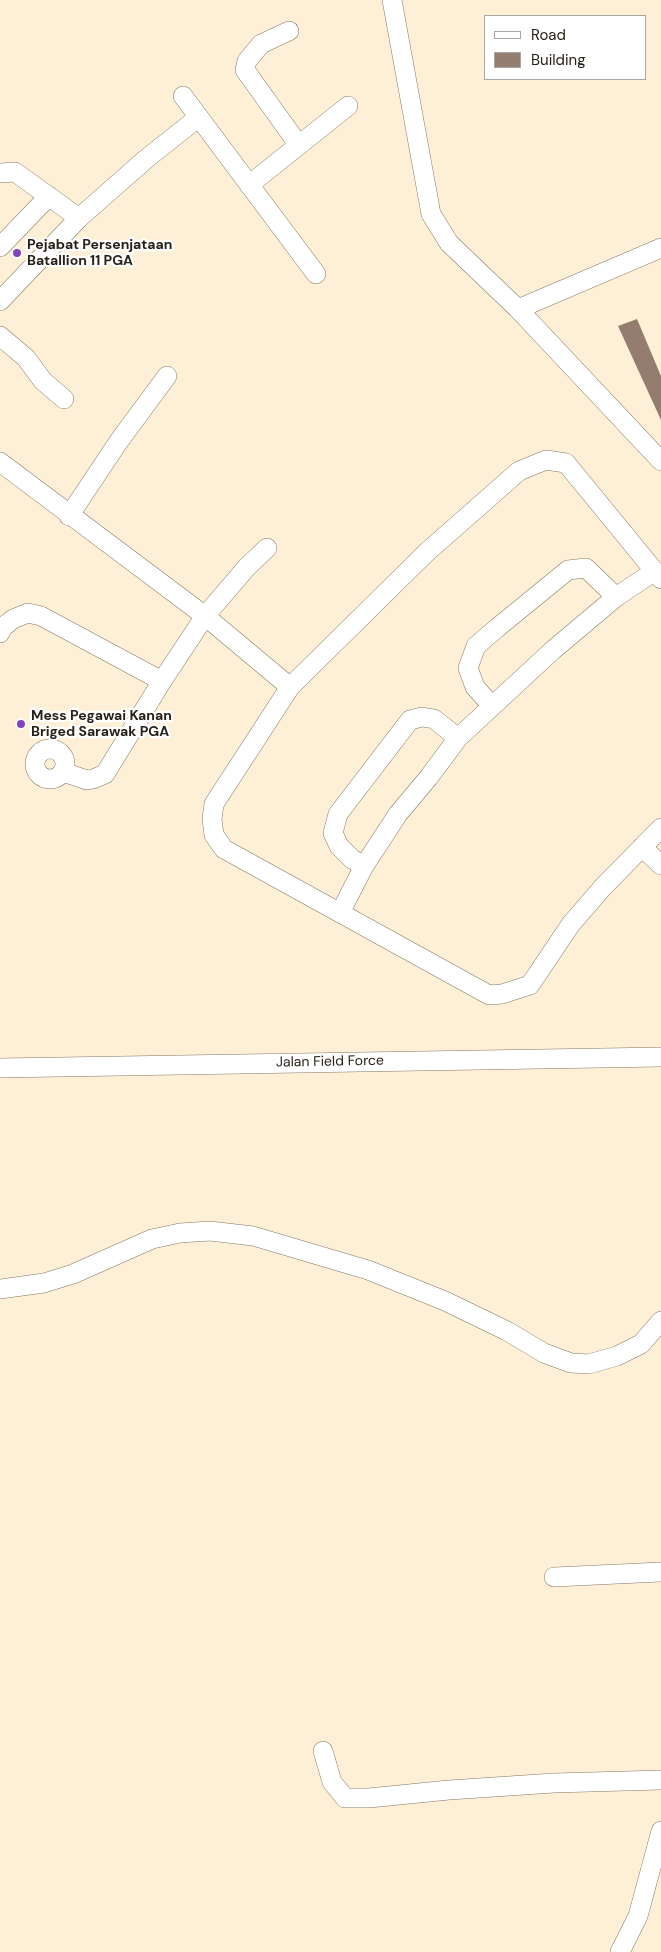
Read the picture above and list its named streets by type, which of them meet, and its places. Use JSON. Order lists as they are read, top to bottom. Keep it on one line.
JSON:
{"streets":{"street":["Jalan Field Force"]},"places":["Pejabat Persenjataan Batallion 11 PGA","Mess Pegawai Kanan Briged Sarawak PGA"],"legend":["Road","Building"]}
